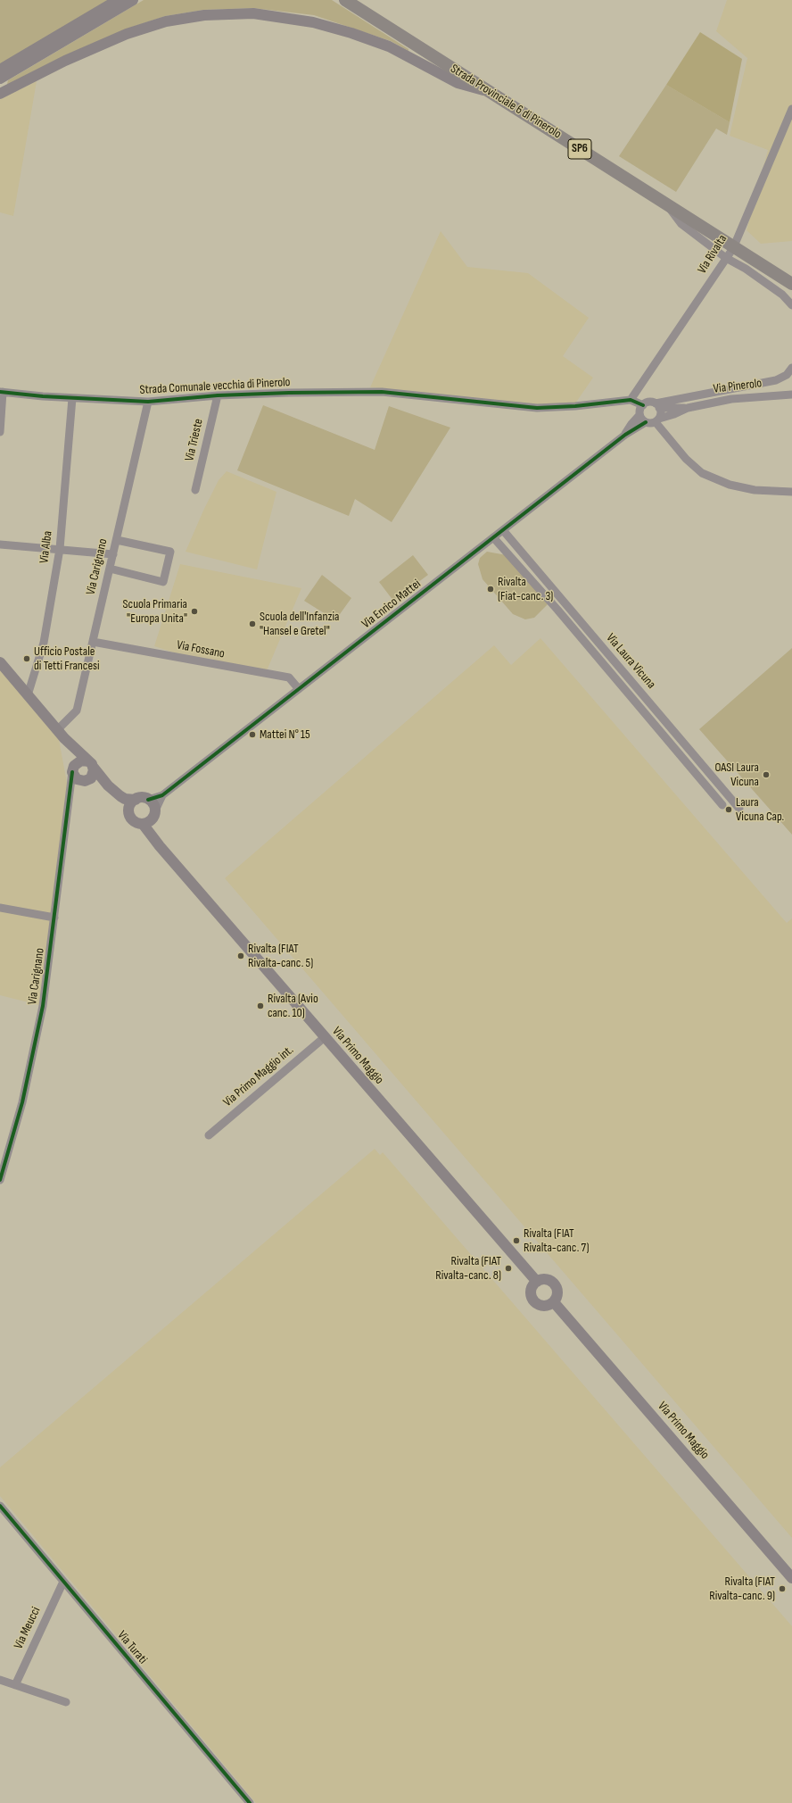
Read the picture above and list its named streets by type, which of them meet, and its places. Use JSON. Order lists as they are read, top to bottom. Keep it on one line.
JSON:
{"streets":{"main road":["Strada Provinciale 6 di Pinerolo","SP6","Via Primo Maggio"],"street":["Via Rivalta","Strada Comunale vecchia di Pinerolo","Via Pinerolo","Via Trieste","Via Alba","Via Carignano","Via Enrico Mattei","Via Fossano","Via Laura Vicuna","Via Primo Maggio int.","Via Meucci","Via Turati"]},"crossings":[["Strada Provinciale 6 di Pinerolo","Via Rivalta"],["Via Rivalta","Strada Comunale vecchia di Pinerolo"],["Strada Comunale vecchia di Pinerolo","Via Trieste"],["Strada Comunale vecchia di Pinerolo","Via Alba"],["Strada Comunale vecchia di Pinerolo","Via Carignano"],["Via Pinerolo","Via Enrico Mattei"],["Via Carignano","Via Fossano"],["Via Enrico Mattei","Via Fossano"],["Via Enrico Mattei","Via Laura Vicuna"],["Via Enrico Mattei","Via Primo Maggio"],["Via Primo Maggio","Via Primo Maggio int."],["Via Meucci","Via Turati"]],"places":["Rivalta (Fiat-canc. 3)","Scuola Primaria \"Europa Unita\"","Scuola dell'Infanzia \"Hansel e Gretel\"","Ufficio Postale di Tetti Francesi","Mattei N° 15","OASI Laura Vicuna","Laura Vicuna Cap.","Rivalta (FIAT Rivalta-canc. 5)","Rivalta (Avio canc. 10)","Rivalta (FIAT Rivalta-canc. 7)","Rivalta (FIAT Rivalta-canc. 8)","Rivalta (FIAT Rivalta-canc. 9)"]}
